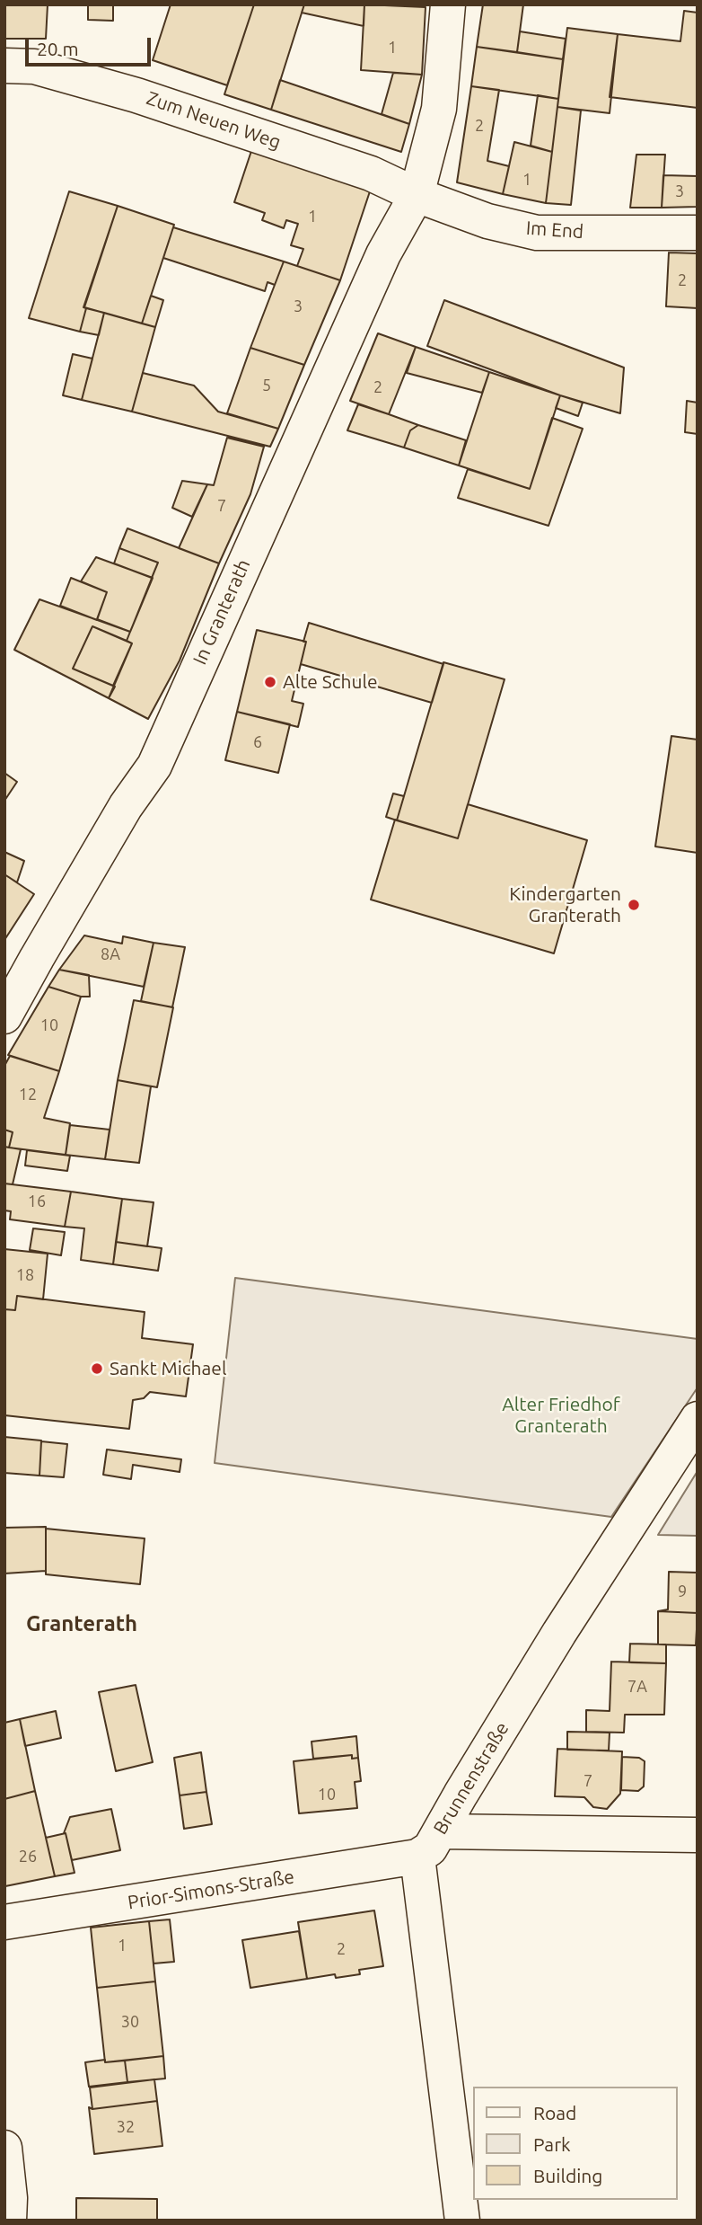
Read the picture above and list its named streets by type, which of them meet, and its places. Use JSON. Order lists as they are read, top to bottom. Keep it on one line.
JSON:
{"streets":{"street":["Zum Neuen Weg","Im End","In Granterath","Brunnenstraße","Prior-Simons-Straße"]},"crossings":[["Zum Neuen Weg","Im End"],["Zum Neuen Weg","In Granterath"],["Im End","In Granterath"],["Brunnenstraße","Prior-Simons-Straße"]],"districts":["Granterath"],"parks":["Alter Friedhof Granterath"],"places":["Alte Schule","Kindergarten Granterath","Sankt Michael"],"house_numbers":["1","2","1","3","1","2","3","5","2","7","6","8A","10","12","16","18","9","7A","7","10","26","1","2","30","32"],"legend":["Road","Park","Building"],"scale_bar":"20 m"}
